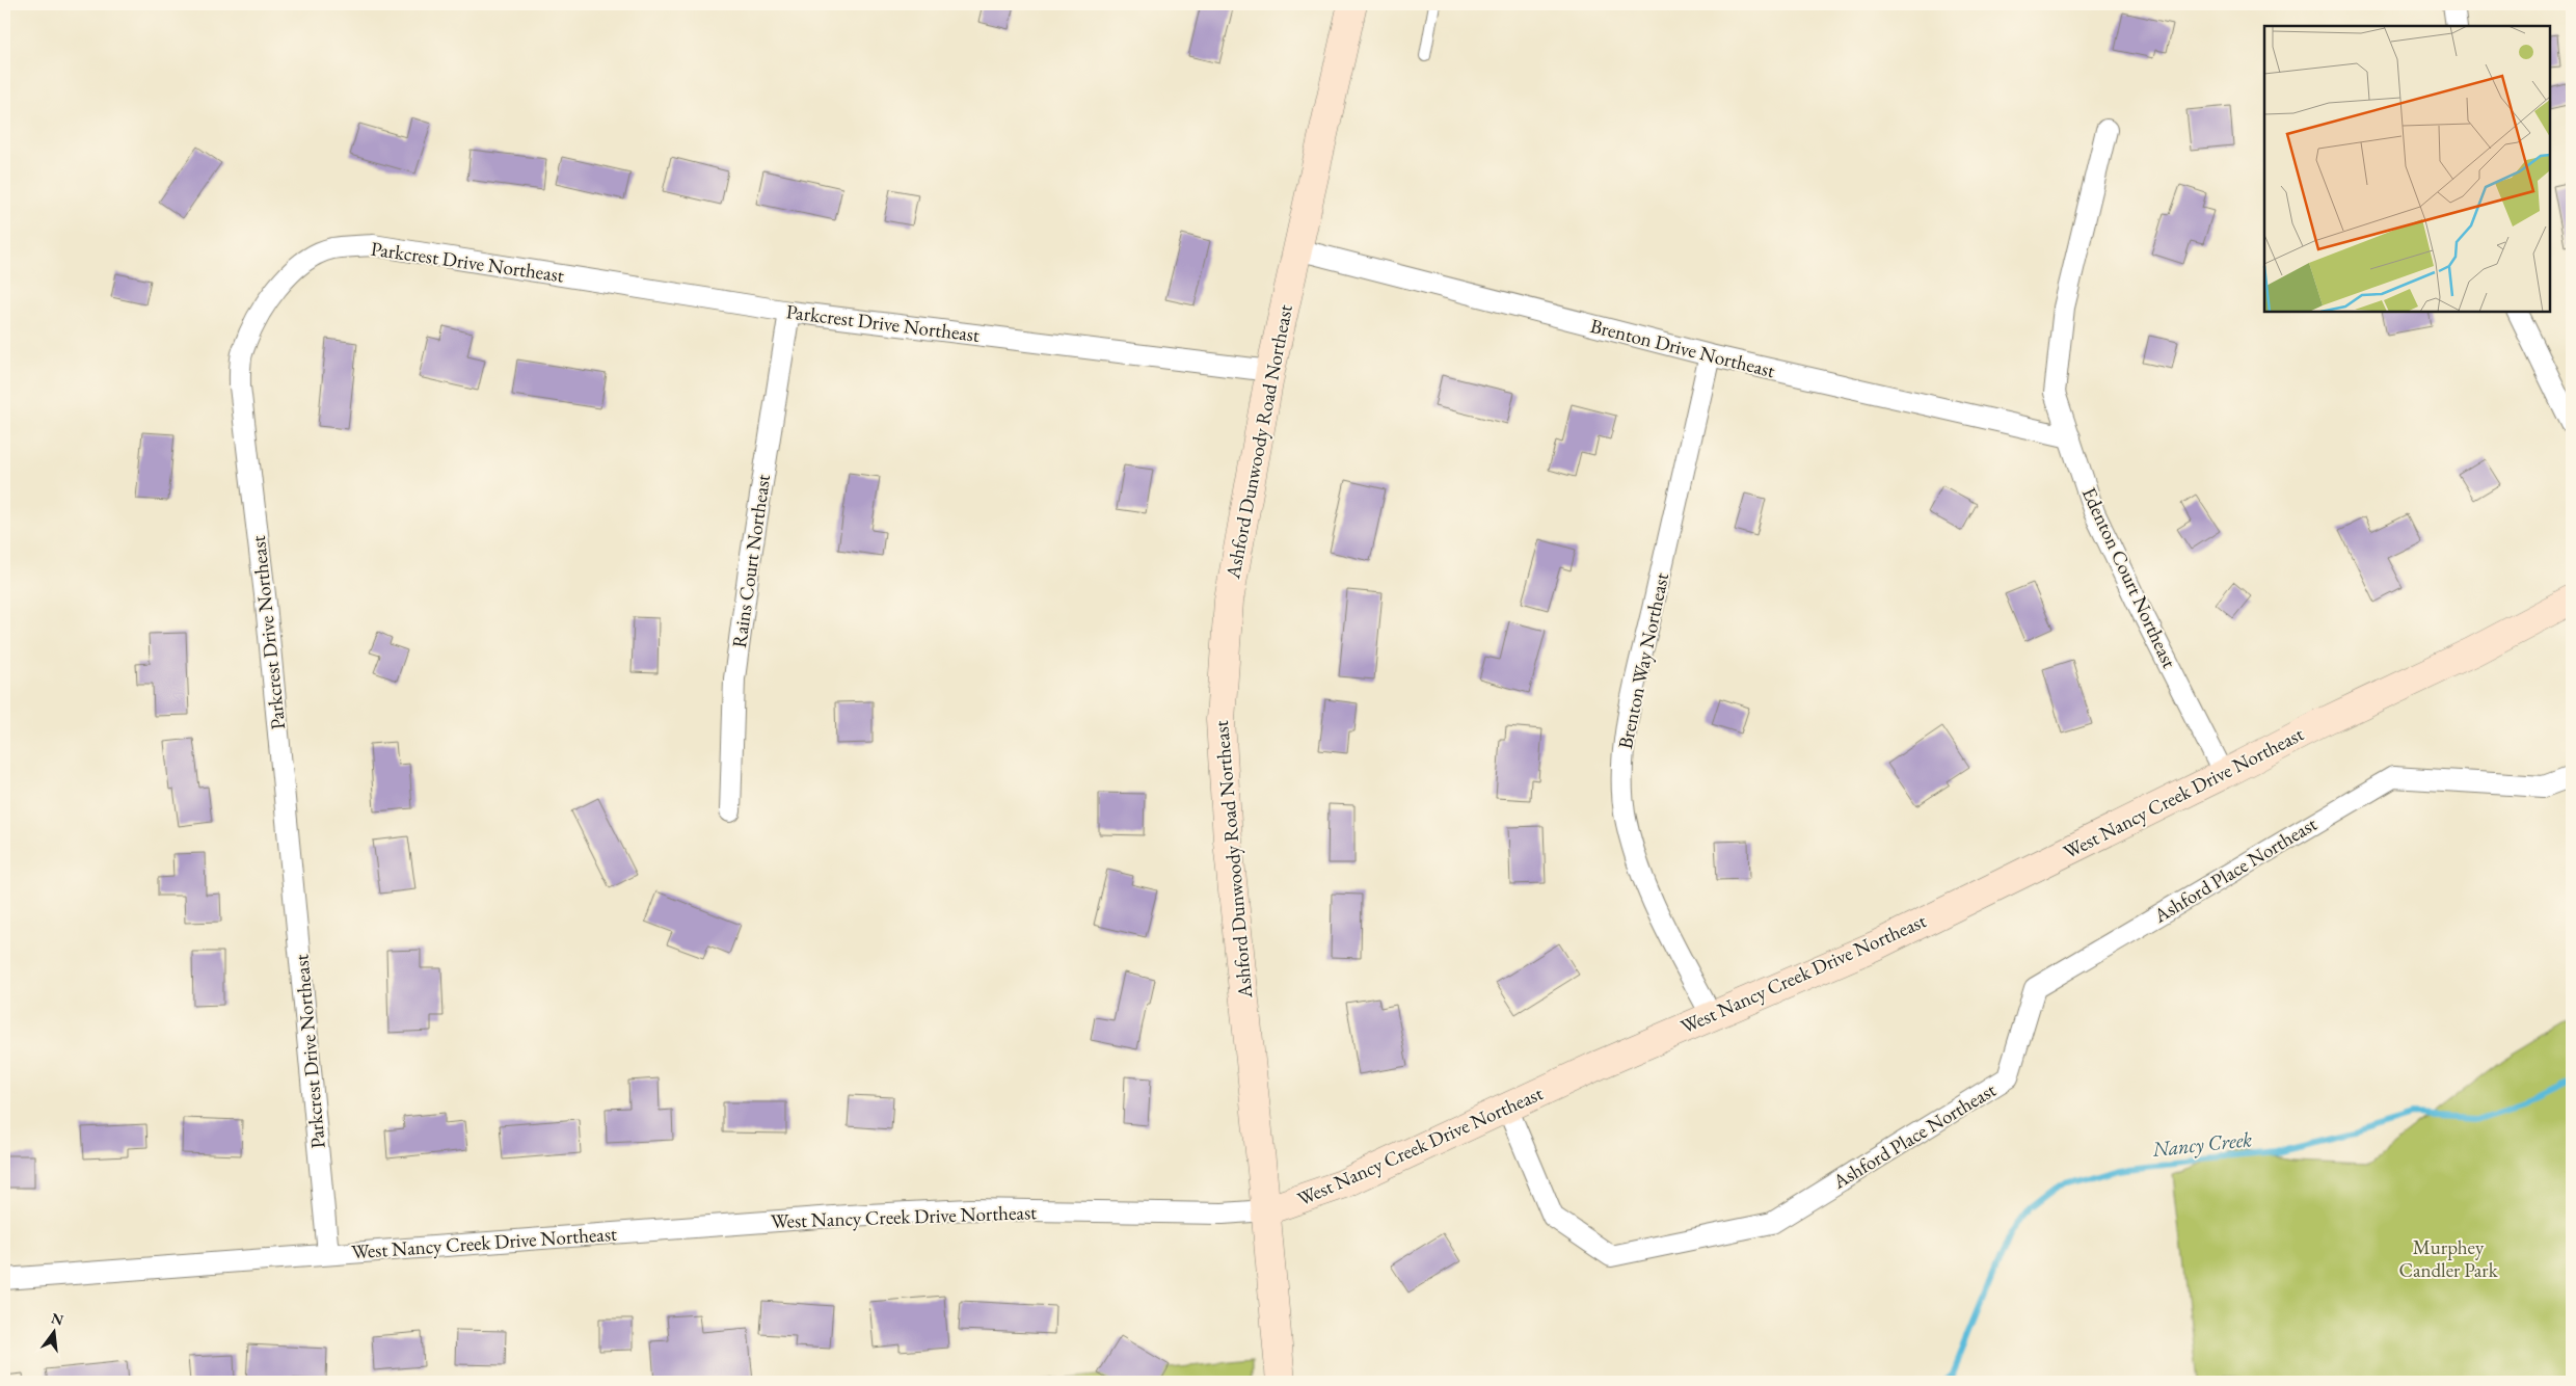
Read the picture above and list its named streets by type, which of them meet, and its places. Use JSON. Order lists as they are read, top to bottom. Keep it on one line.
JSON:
{"streets":{"street":["Parkcrest Drive Northeast","Brenton Drive Northeast","Ashford Dunwoody Road Northeast","Rains Court Northeast","Edenton Court Northeast","Brenton Way Northeast","West Nancy Creek Drive Northeast","Ashford Place Northeast"]},"crossings":[["Parkcrest Drive Northeast","Ashford Dunwoody Road Northeast"],["Parkcrest Drive Northeast","Rains Court Northeast"],["Parkcrest Drive Northeast","West Nancy Creek Drive Northeast"],["Brenton Drive Northeast","Ashford Dunwoody Road Northeast"],["Brenton Drive Northeast","Edenton Court Northeast"],["Brenton Drive Northeast","Brenton Way Northeast"],["Ashford Dunwoody Road Northeast","West Nancy Creek Drive Northeast"],["Edenton Court Northeast","West Nancy Creek Drive Northeast"],["Brenton Way Northeast","West Nancy Creek Drive Northeast"],["West Nancy Creek Drive Northeast","Ashford Place Northeast"]],"water":["Nancy Creek"],"parks":["Murphey Candler Park"],"north":"top"}
